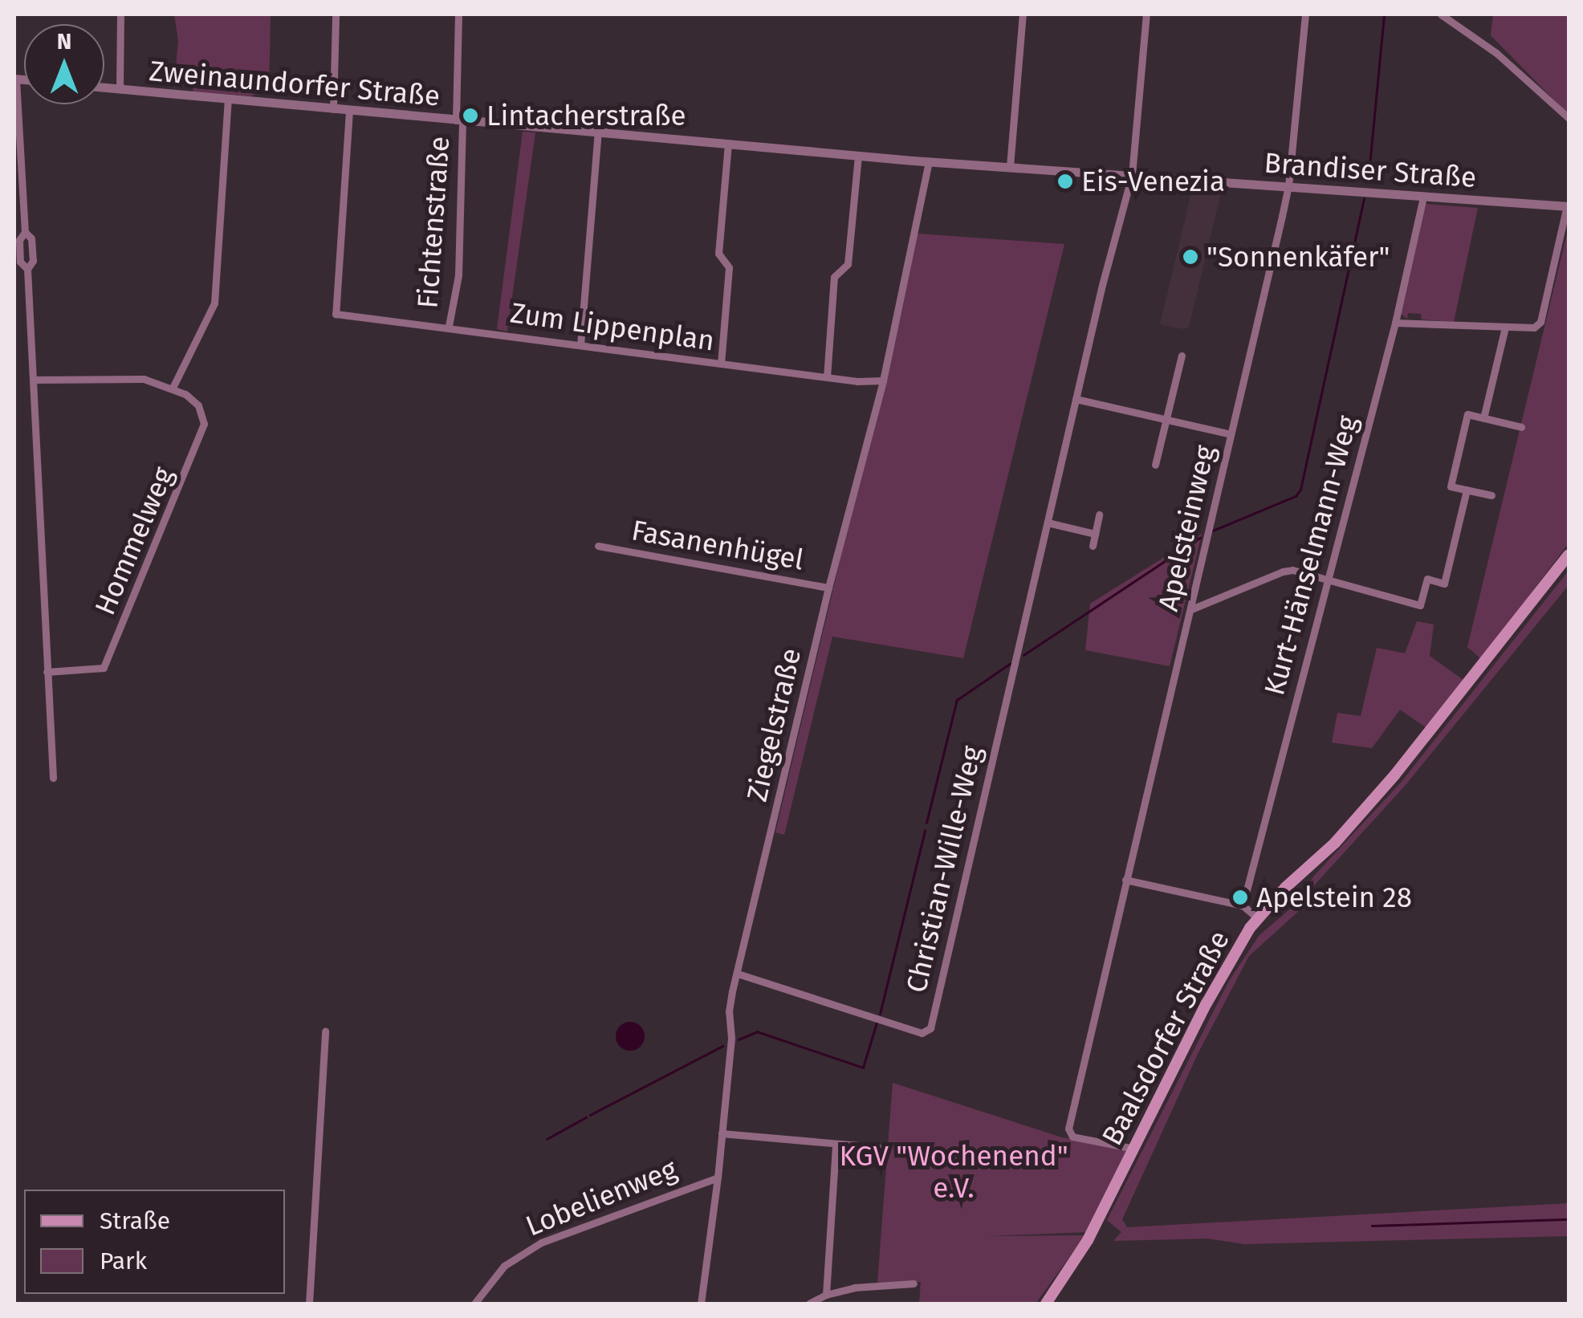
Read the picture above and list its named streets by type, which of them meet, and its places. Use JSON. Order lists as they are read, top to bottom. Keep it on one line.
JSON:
{"streets":{"main road":["Baalsdorfer Straße"],"street":["Zweinaundorfer Straße","Brandiser Straße","Fichtenstraße","Zum Lippenplan","Apelsteinweg","Hommelweg","Fasanenhügel","Kurt-Hänselmann-Weg","Ziegelstraße","Christian-Wille-Weg","Lobelienweg"]},"crossings":[["Zweinaundorfer Straße","Brandiser Straße"],["Zweinaundorfer Straße","Fichtenstraße"],["Zweinaundorfer Straße","Zum Lippenplan"],["Zweinaundorfer Straße","Ziegelstraße"],["Brandiser Straße","Apelsteinweg"],["Brandiser Straße","Kurt-Hänselmann-Weg"],["Brandiser Straße","Ziegelstraße"],["Brandiser Straße","Christian-Wille-Weg"],["Fichtenstraße","Zum Lippenplan"],["Zum Lippenplan","Ziegelstraße"],["Apelsteinweg","Baalsdorfer Straße"],["Fasanenhügel","Ziegelstraße"],["Ziegelstraße","Christian-Wille-Weg"],["Ziegelstraße","Lobelienweg"]],"parks":["KGV \"Wochenend\" e.V."],"places":["Lintacherstraße","Eis-Venezia","\"Sonnenkäfer\"","Apelstein 28"],"legend":["Straße","Park"],"north":"top"}
